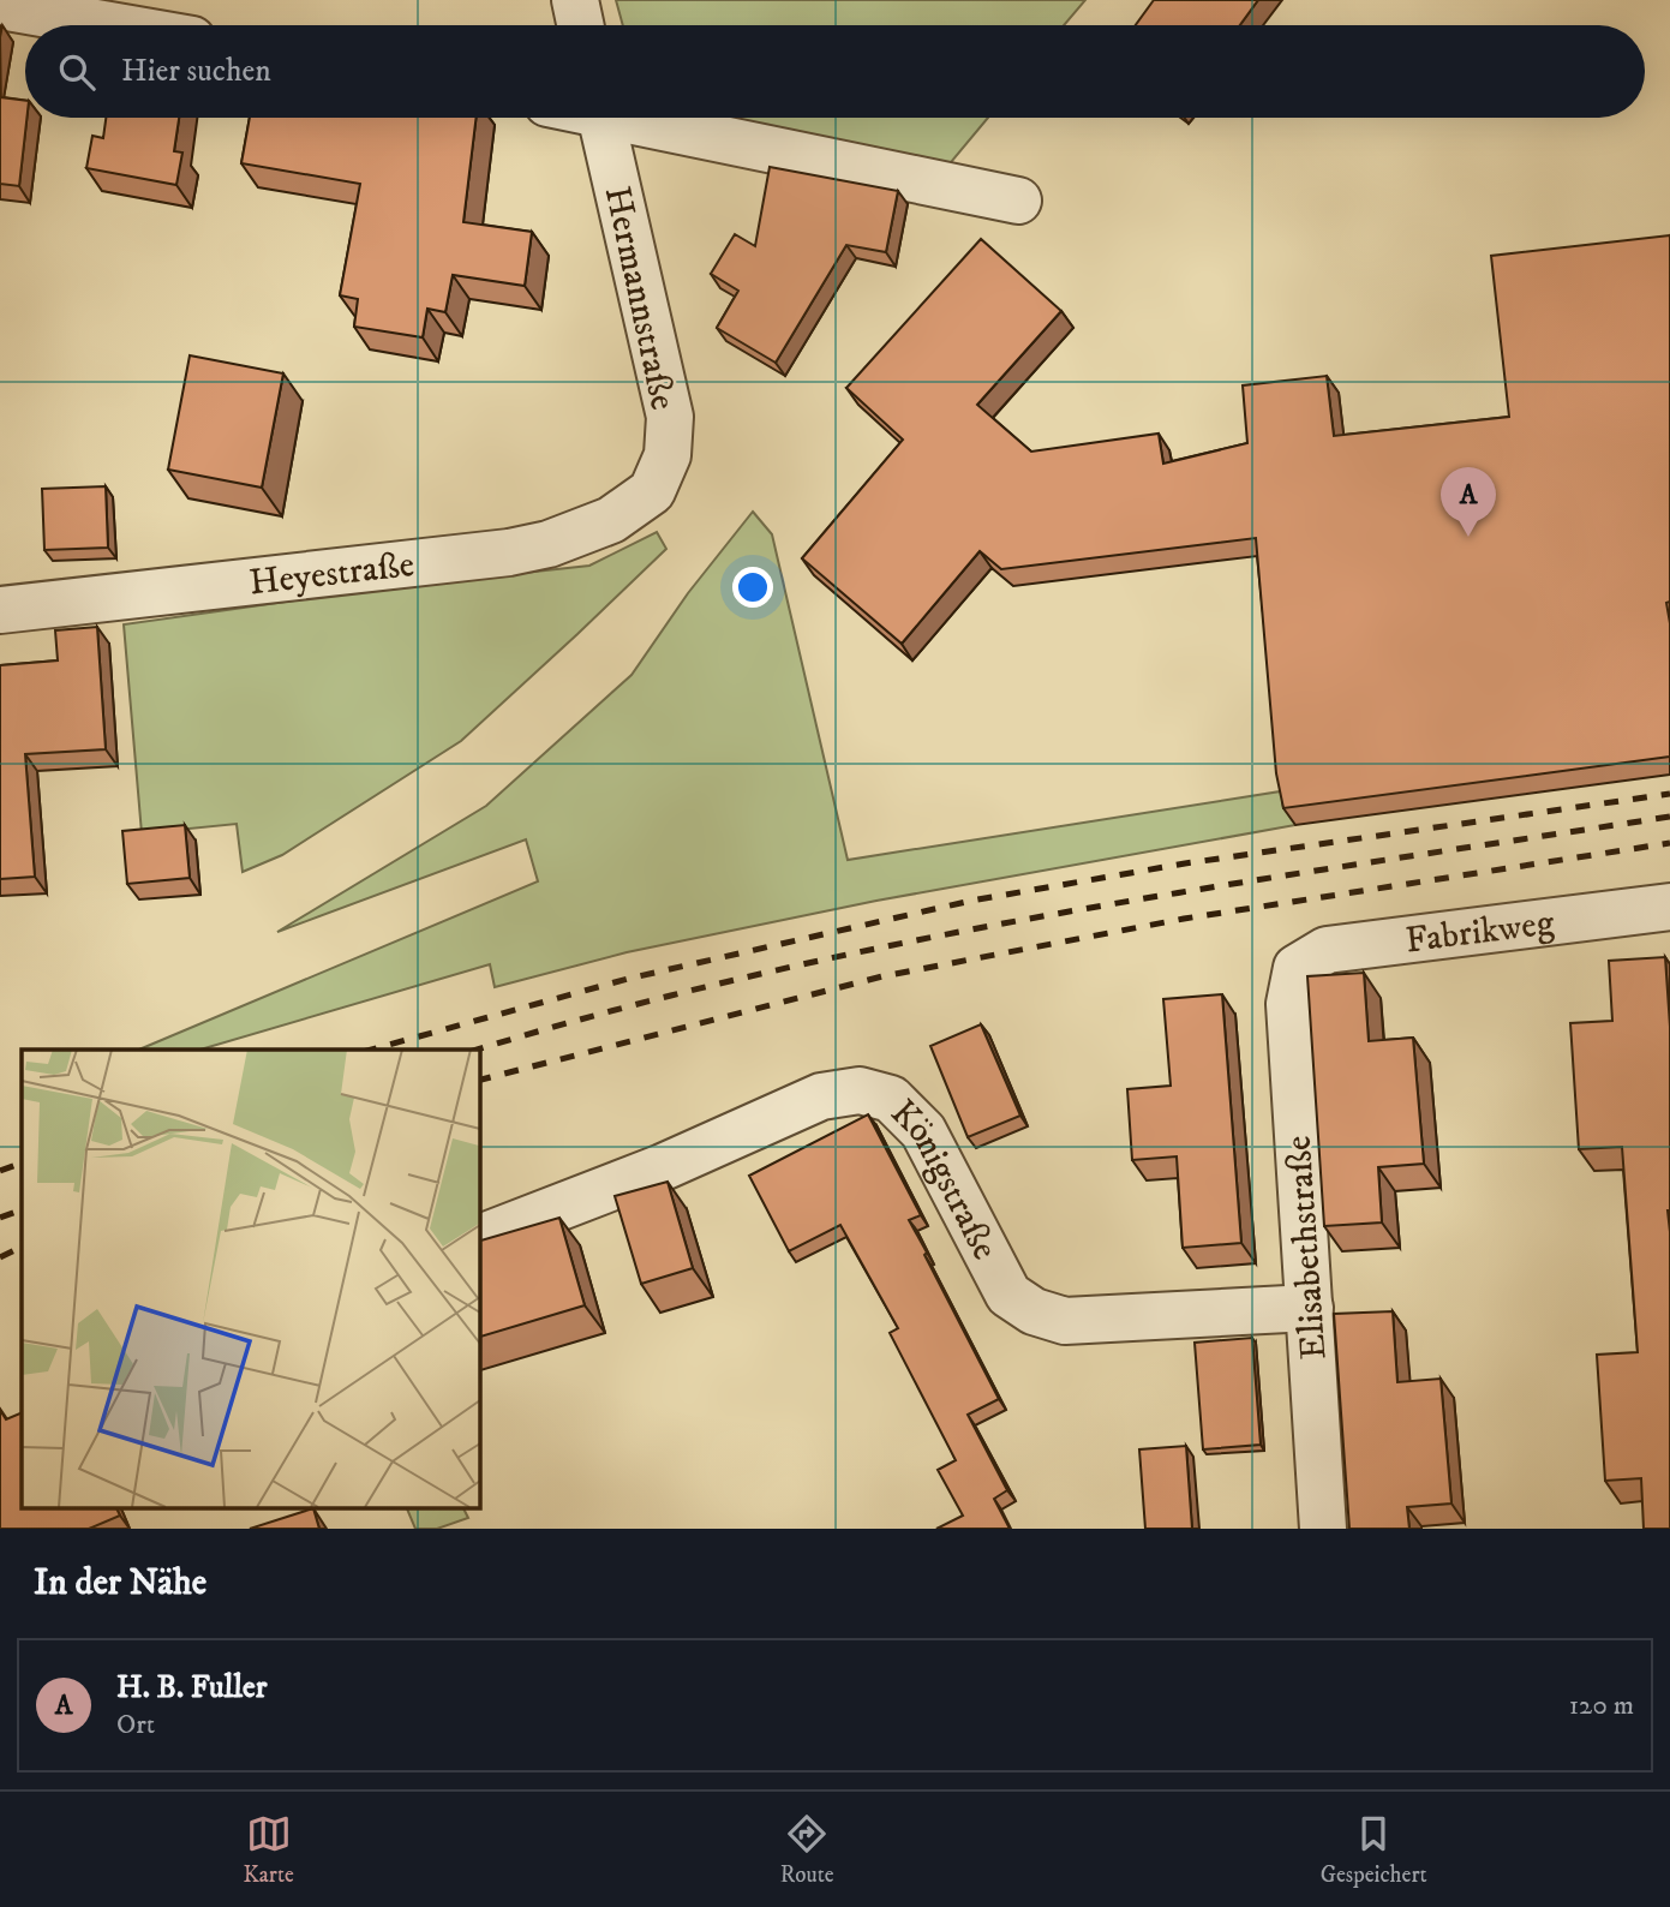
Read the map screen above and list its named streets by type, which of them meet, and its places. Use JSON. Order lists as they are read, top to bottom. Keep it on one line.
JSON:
{"streets":{"street":["Hermannstraße","Heyestraße","Fabrikweg","Königstraße","Elisabethstraße"]},"crossings":[["Hermannstraße","Heyestraße"],["Fabrikweg","Elisabethstraße"],["Königstraße","Elisabethstraße"]],"page":{"search":"Hier suchen","pins":"A","heading":"In der Nähe","list":[{"mark":"A","name":"H. B. Fuller","note":"Ort","value":"120 m"}],"nav":["Karte","Route","Gespeichert"]}}
